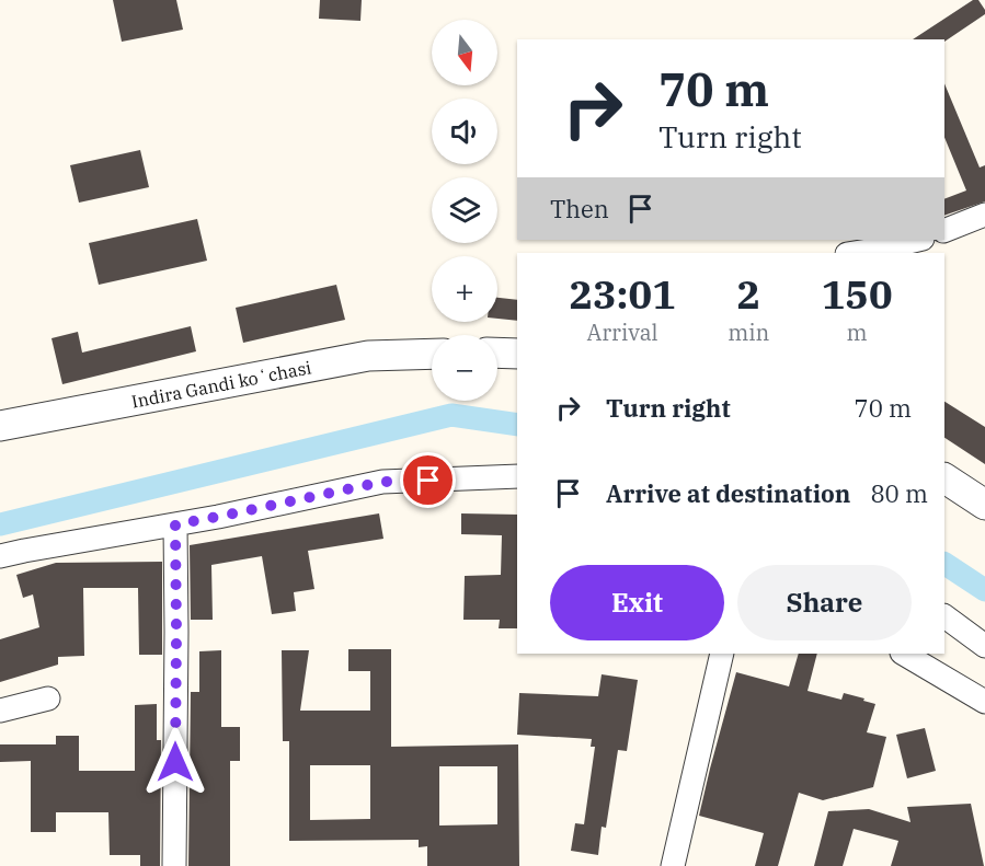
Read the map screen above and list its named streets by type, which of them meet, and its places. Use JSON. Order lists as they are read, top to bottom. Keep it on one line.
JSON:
{"streets":{"street":["Indira Gandi koʻchasi"]},"north":"bottom","page":{"map_buttons":["+","−"],"turn":["70 m","Turn right"],"then":"Then","eta":["23:01","Arrival","2","min","150","m"],"list":[{"name":"Turn right","value":"70 m"},{"name":"Arrive at destination","value":"80 m"}],"buttons":["Exit","Share"]}}
